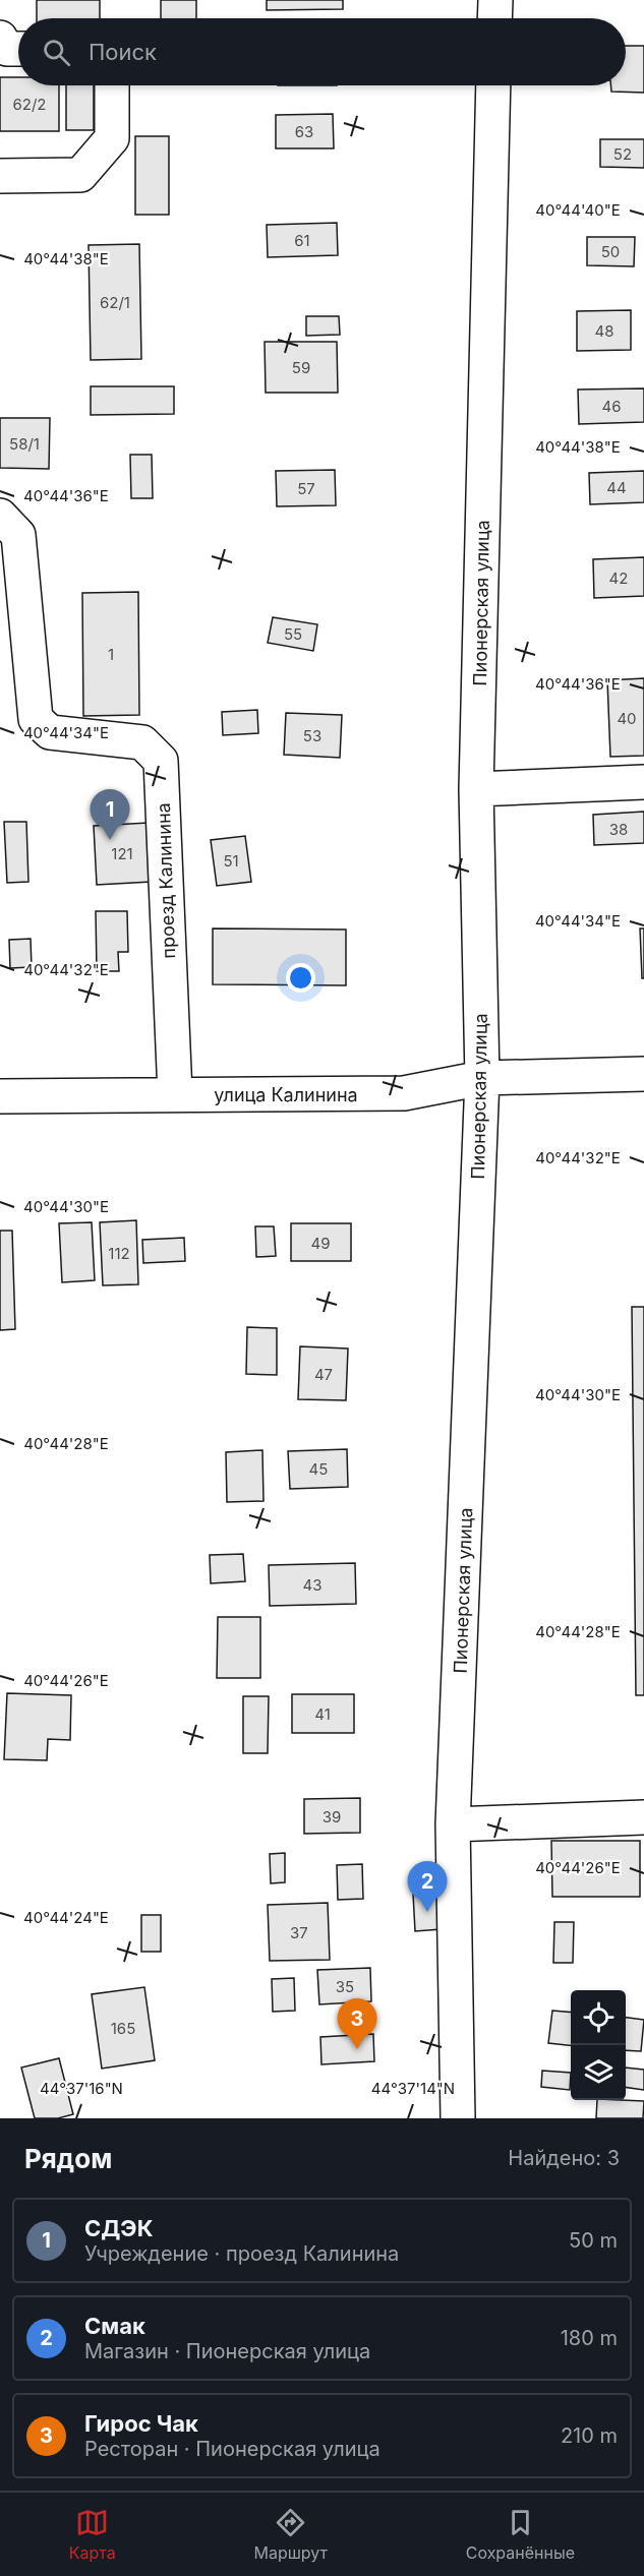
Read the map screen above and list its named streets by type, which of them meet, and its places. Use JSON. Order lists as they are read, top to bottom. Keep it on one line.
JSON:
{"streets":{"street":["Пионерская улица","проезд Калинина","улица Калинина"]},"crossings":[["Пионерская улица","улица Калинина"],["проезд Калинина","улица Калинина"]],"house_numbers":["62/2","63","52","61","50","62/1","48","59","46","58/1","44","57","42","55","1","40","53","38","121","51","49","112","47","45","43","41","39","37","35","165"],"page":{"search":"Поиск","pins":["1","2","3"],"heading":["Рядом","Найдено: 3"],"list":[{"mark":"1","name":"СДЭК","note":"Учреждение · проезд Калинина","value":"50 m"},{"mark":"2","name":"Смак","note":"Магазин · Пионерская улица","value":"180 m"},{"mark":"3","name":"Гирос Чак","note":"Ресторан · Пионерская улица","value":"210 m"}],"nav":["Карта","Маршрут","Сохранённые"]},"coordinates":["40°44'40\"E","40°44'38\"E","40°44'36\"E","40°44'34\"E","40°44'32\"E","40°44'30\"E","40°44'28\"E","40°44'26\"E","40°44'24\"E","44°37'16\"N","44°37'14\"N"]}
